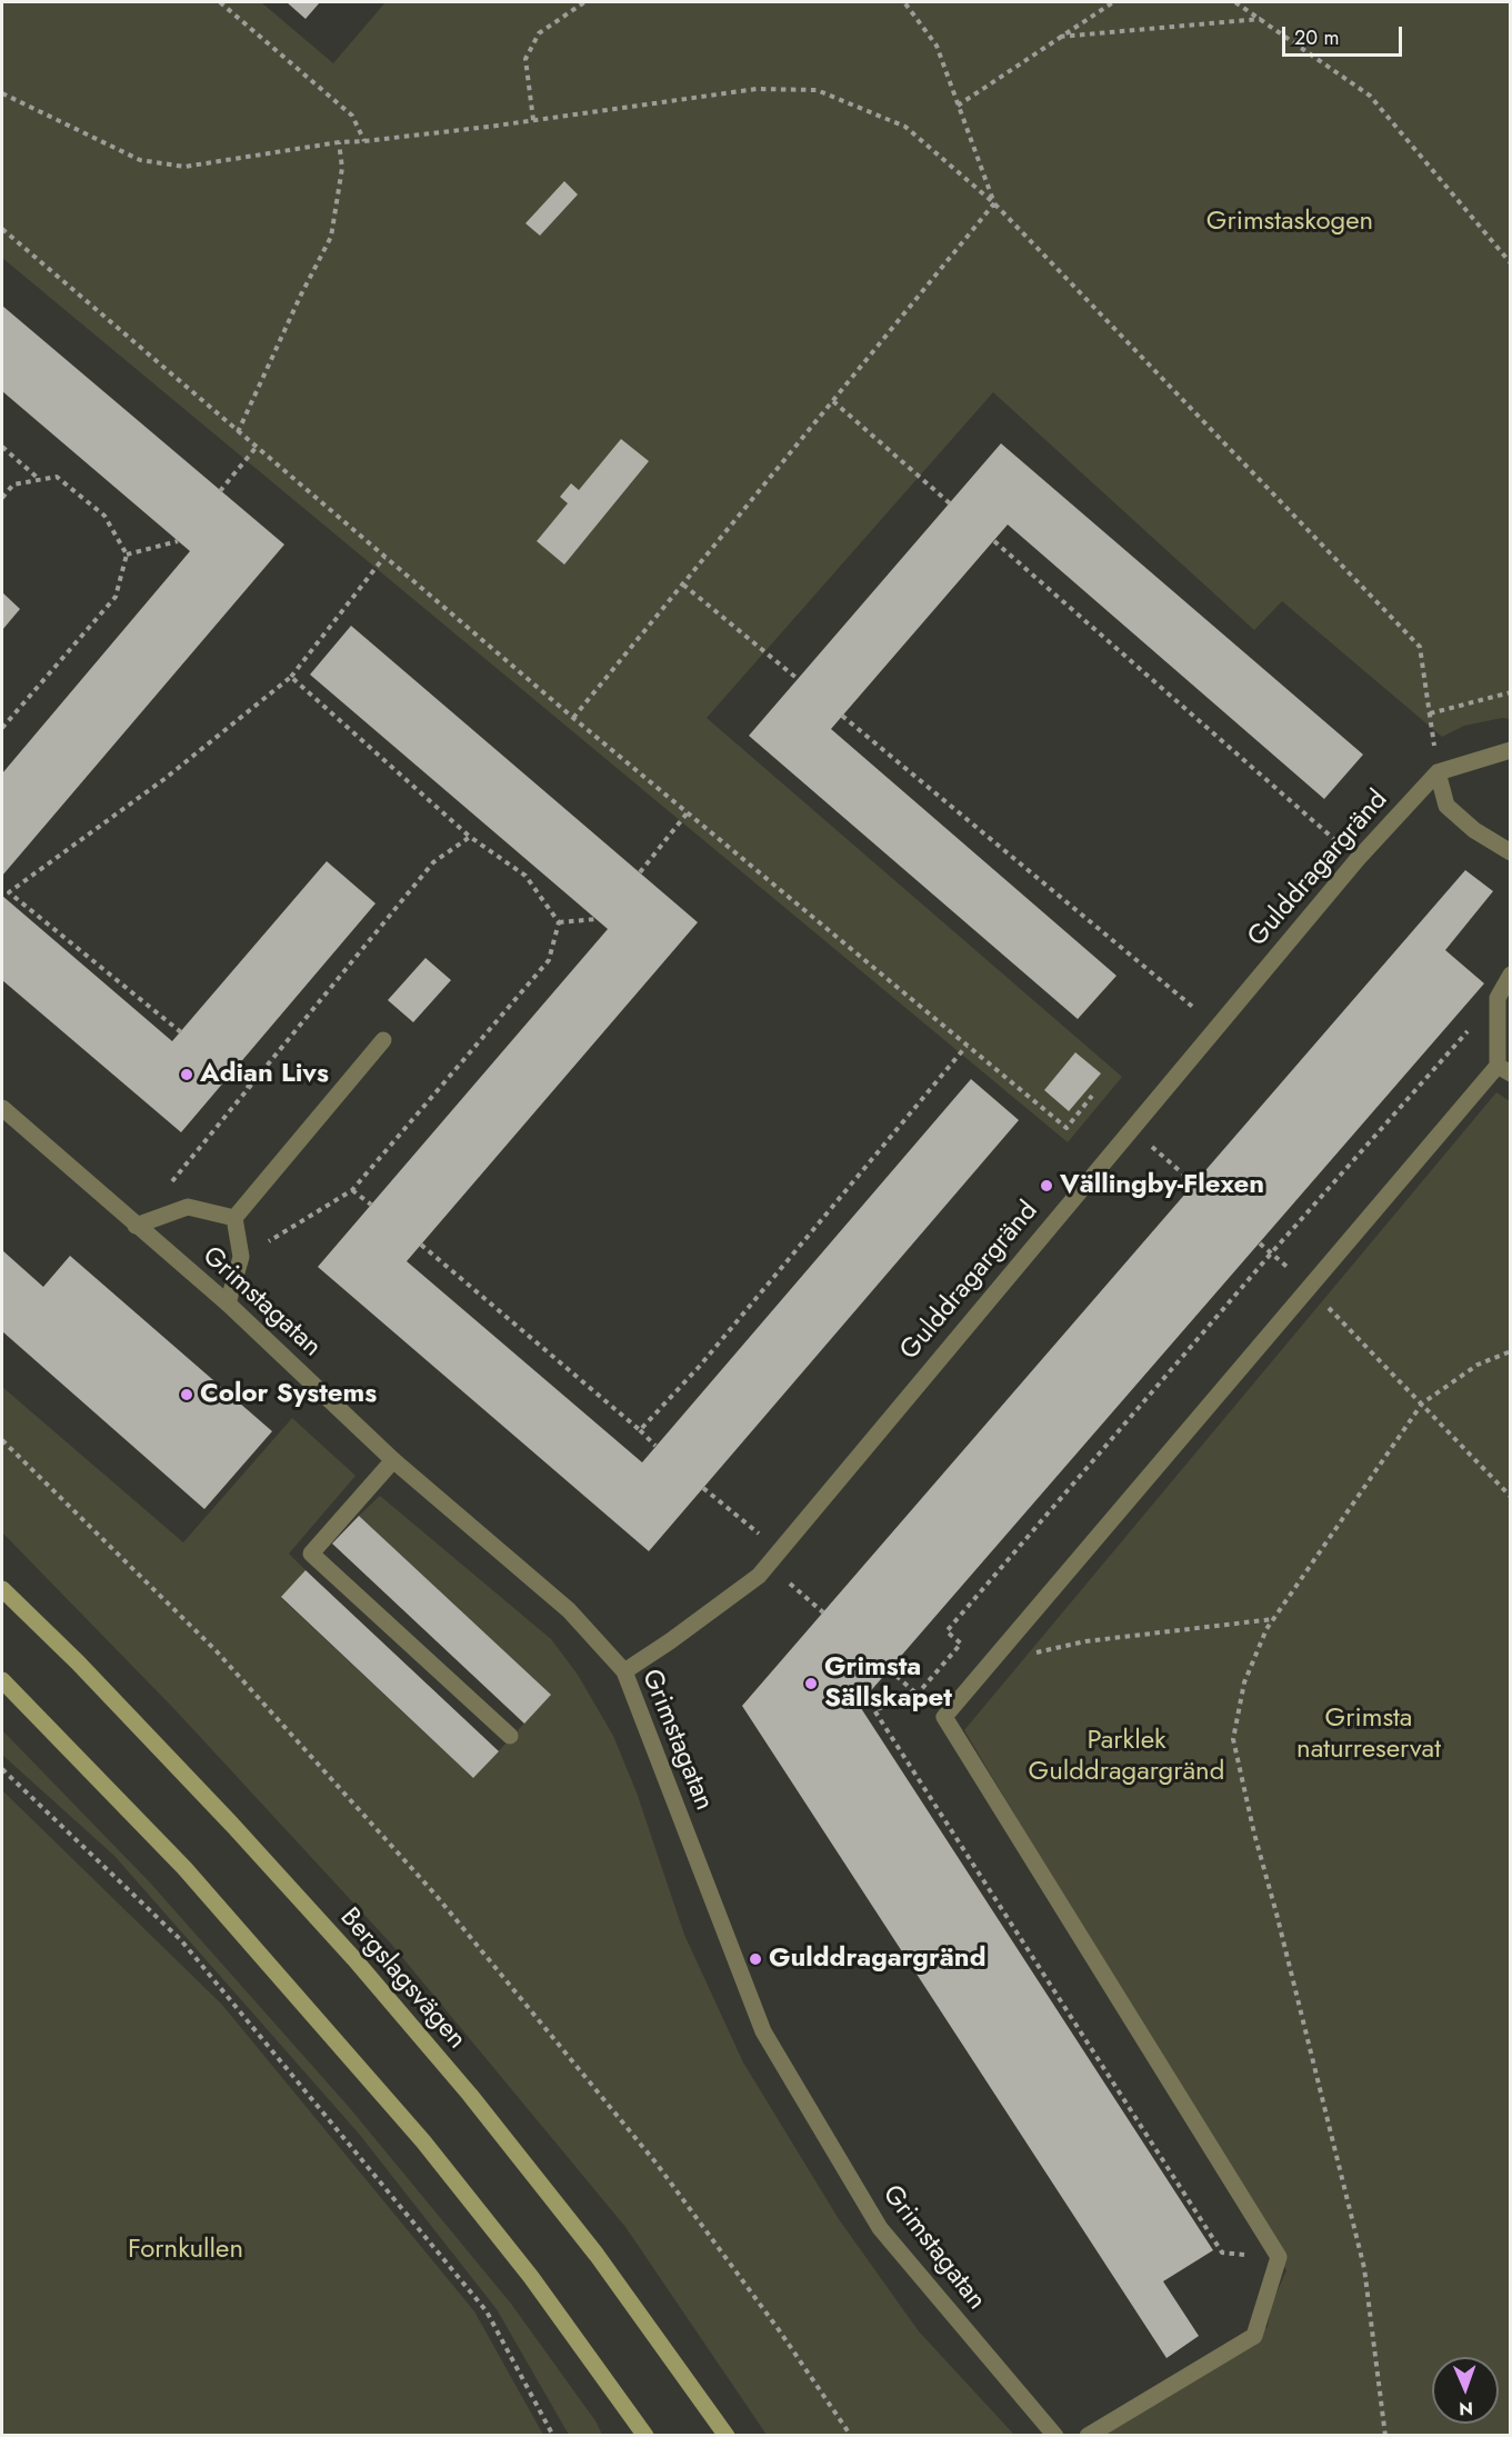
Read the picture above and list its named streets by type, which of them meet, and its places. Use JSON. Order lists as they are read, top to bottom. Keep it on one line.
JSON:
{"streets":{"main road":["Bergslagsvägen"],"street":["Gulddragargränd","Grimstagatan"]},"crossings":[["Gulddragargränd","Grimstagatan"]],"parks":["Grimstaskogen","Grimsta naturreservat","Parklek Gulddragargränd","Fornkullen"],"places":["Adian Livs","Vällingby-Flexen","Color Systems","Grimsta Sällskapet","Gulddragargränd"],"scale_bar":"20 m","north":"bottom"}
